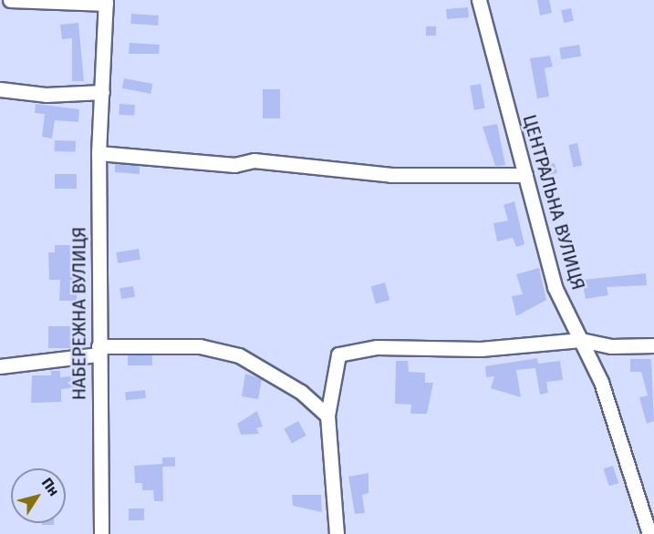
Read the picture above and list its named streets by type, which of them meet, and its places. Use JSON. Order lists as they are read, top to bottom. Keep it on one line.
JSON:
{"streets":{"street":["ЦЕНТРАЛЬНА ВУЛИЦЯ","НАБЕРЕЖНА ВУЛИЦЯ"]},"north":"top right"}
